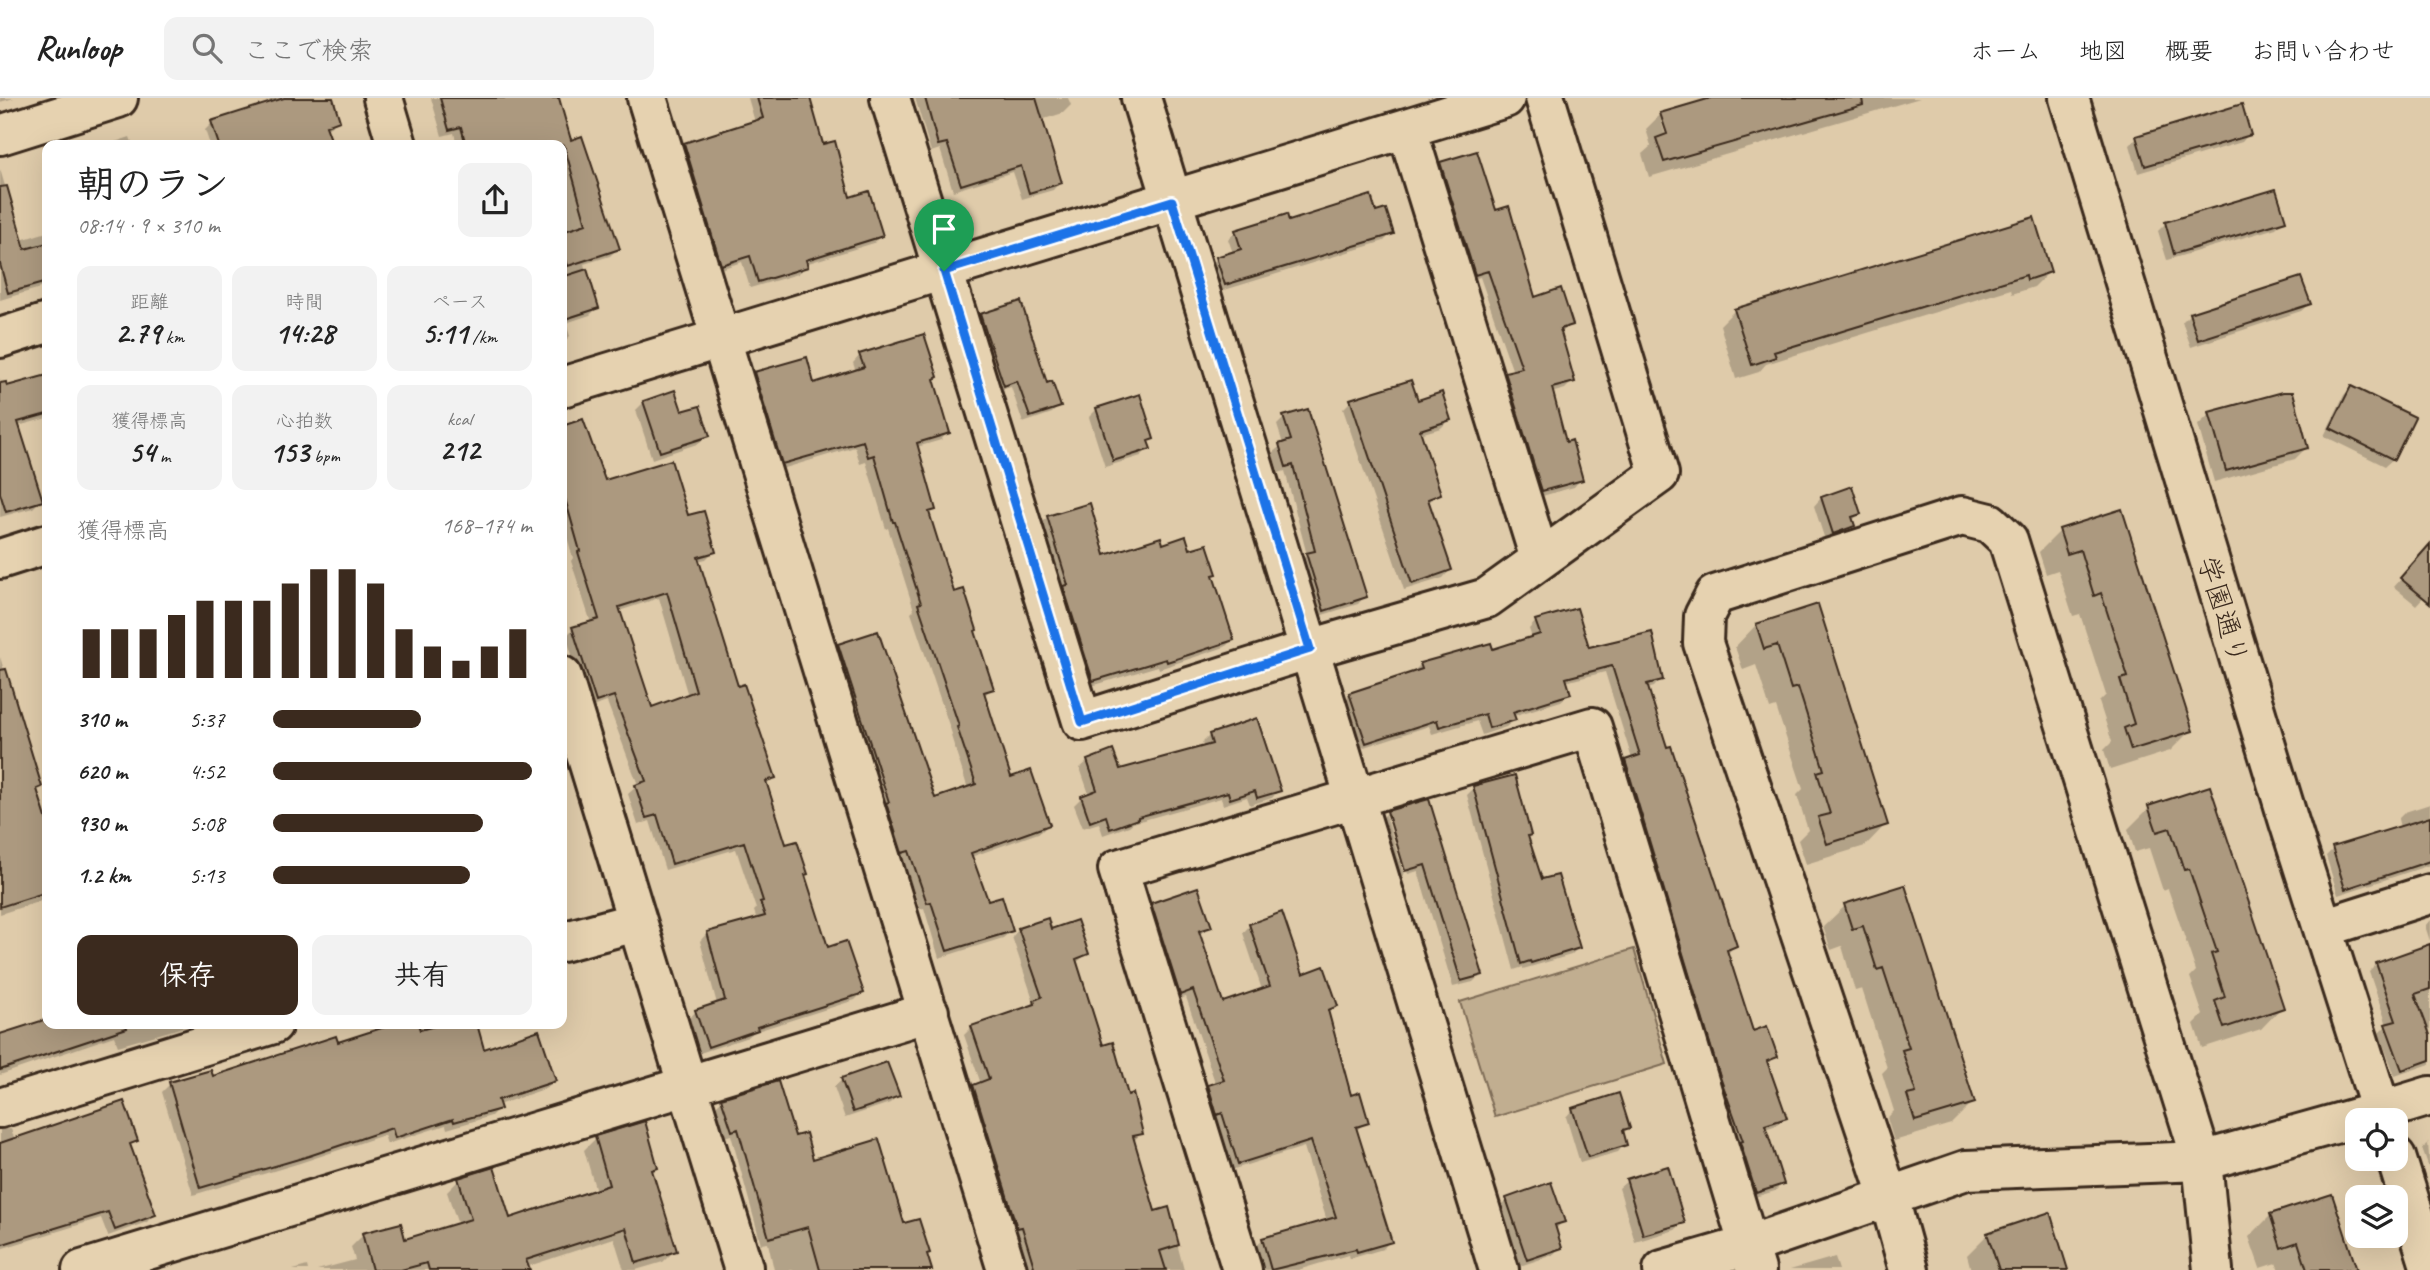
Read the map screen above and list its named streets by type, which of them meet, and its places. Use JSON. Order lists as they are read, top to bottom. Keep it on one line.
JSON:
{"streets":{"street":["学園通り"]},"page":{"header":"Runloop","search":"ここで検索","nav":["ホーム","地図","概要","お問い合わせ"],"heading":["朝のラン","08:14 · 9 × 310 m"],"stats":[["距離","2.79 km"],["時間","14:28"],["ペース","5:11 /km"],["獲得標高","54 m"],["心拍数","153 bpm"],["kcal","212"]],"chart":["獲得標高","168–174 m"],"list":[{"name":"310 m","note":"5:37"},{"name":"620 m","note":"4:52"},{"name":"930 m","note":"5:08"},{"name":"1.2 km","note":"5:13"}],"buttons":["保存","共有"]}}
